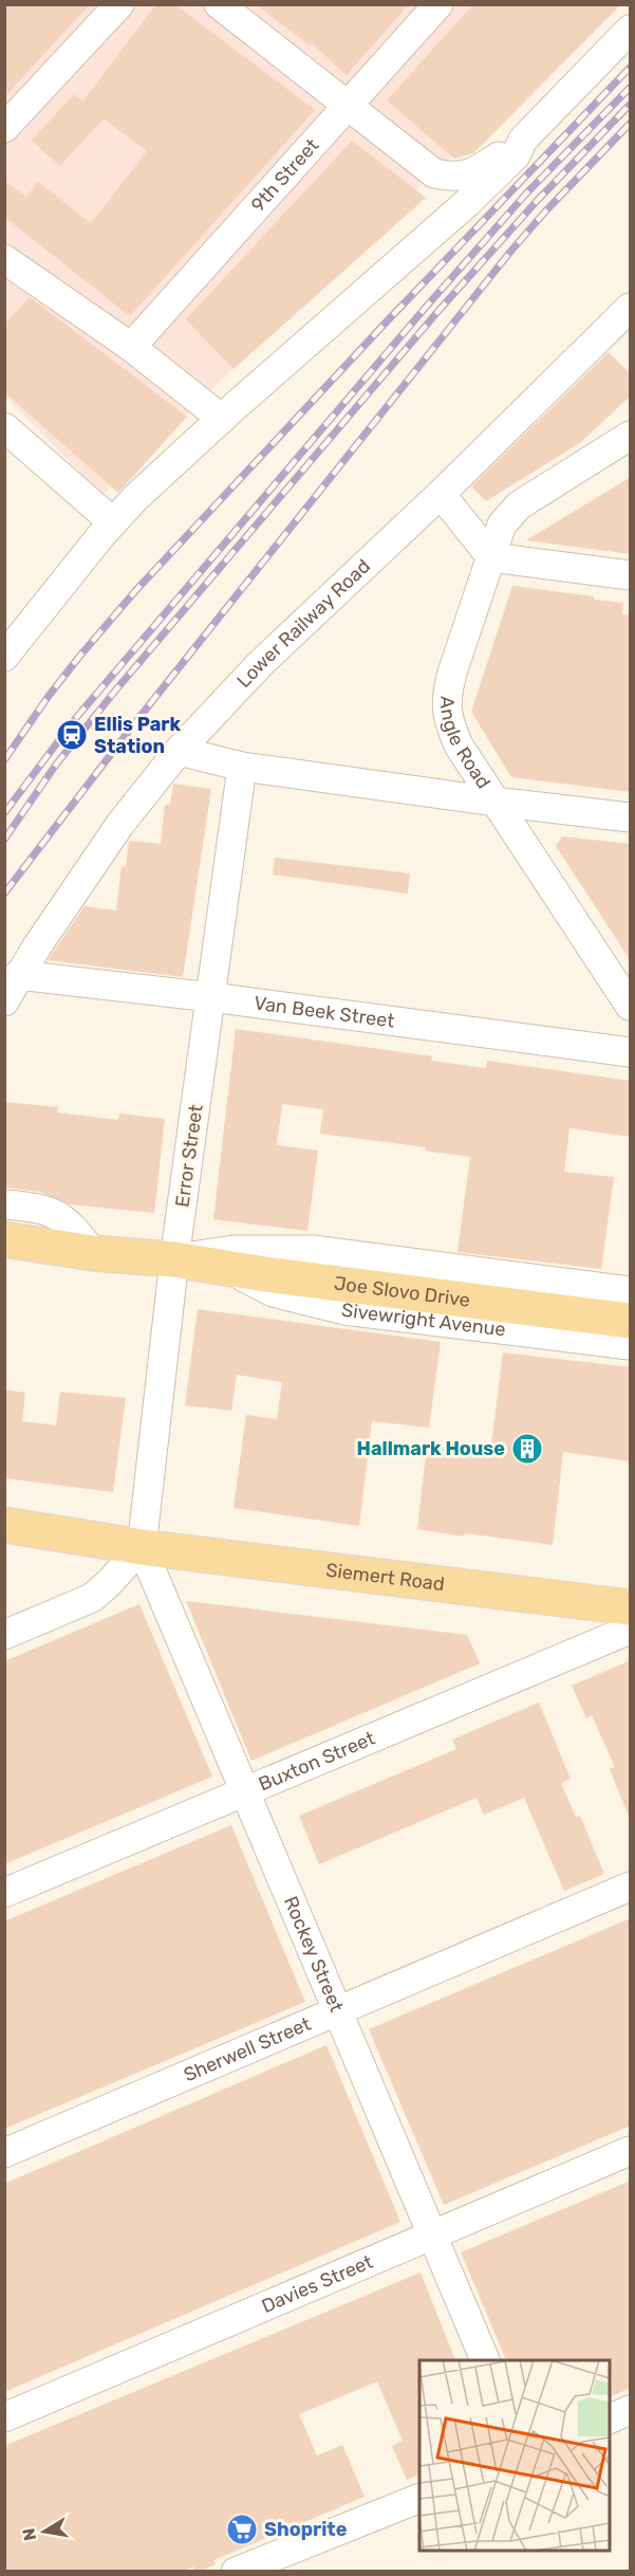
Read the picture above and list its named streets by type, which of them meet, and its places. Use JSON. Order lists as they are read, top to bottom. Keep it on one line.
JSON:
{"streets":{"main road":["Joe Slovo Drive","Siemert Road"],"street":["9th Street","Lower Railway Road","Angle Road","Van Beek Street","Error Street","Sivewright Avenue","Buxton Street","Rockey Street","Sherwell Street","Davies Street"]},"crossings":[["Lower Railway Road","Van Beek Street"],["Van Beek Street","Error Street"],["Error Street","Joe Slovo Drive"],["Error Street","Siemert Road"],["Error Street","Rockey Street"],["Joe Slovo Drive","Sivewright Avenue"],["Siemert Road","Rockey Street"],["Buxton Street","Rockey Street"],["Rockey Street","Sherwell Street"],["Rockey Street","Davies Street"]],"places":{"station":["Ellis Park Station"],"building":["Hallmark House"],"supermarket":["Shoprite"]},"north":"left"}
